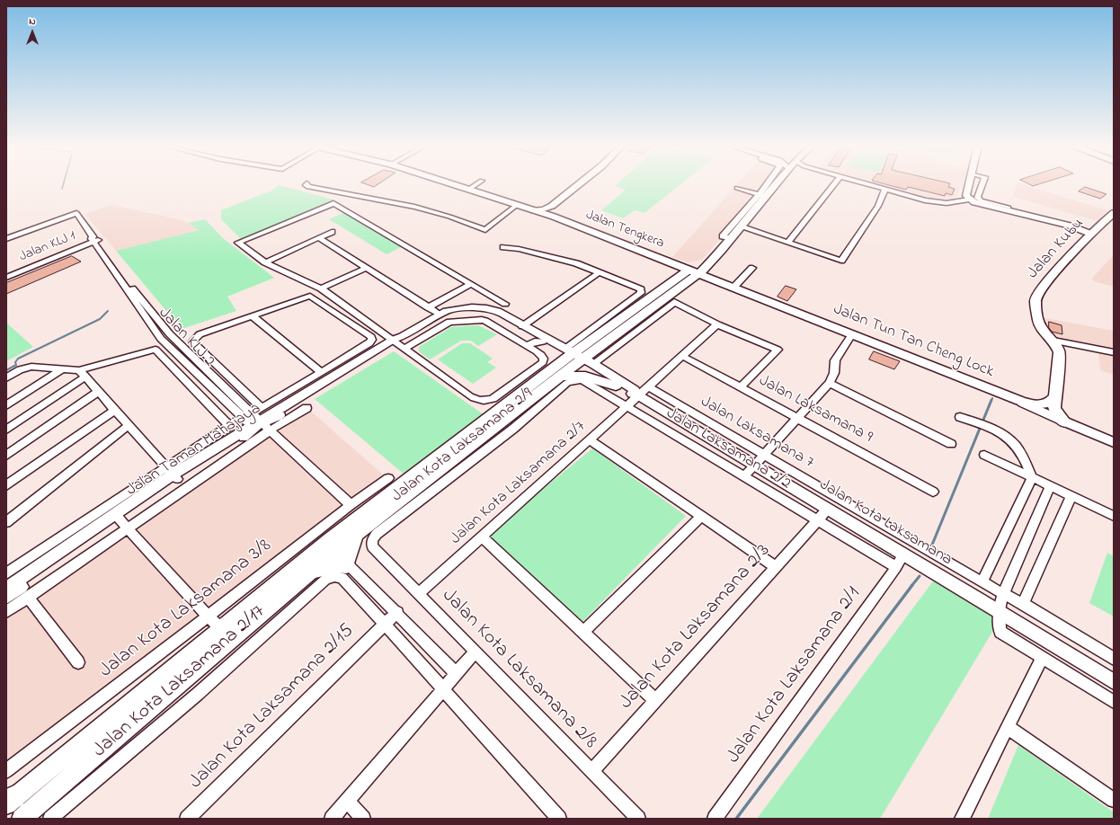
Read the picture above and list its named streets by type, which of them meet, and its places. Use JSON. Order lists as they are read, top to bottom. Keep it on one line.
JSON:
{"streets":{"main road":["Jalan Tengkera","Jalan Kubu","Jalan Tun Tan Cheng Lock"],"street":["Jalan KLJ 1","Jalan KLJ 2","Jalan Laksamana 9","Jalan Laksamana 7","Jalan Kota Laksamana 2/9","Jalan Laksamana 2/2","Jalan Taman Mahajaya","Jalan Kota Laksamana 2/7","Jalan Kota Laksamana","Jalan Kota Laksamana 3/8","Jalan Kota Laksamana 2/3","Jalan Kota Laksamana 2/8","Jalan Kota Laksamana 2/1","Jalan Kota Laksamana 2/17","Jalan Kota Laksamana 2/15"]},"crossings":[["Jalan Tengkera","Jalan Tun Tan Cheng Lock"],["Jalan KLJ 1","Jalan KLJ 2"],["Jalan Kubu","Jalan Tun Tan Cheng Lock"],["Jalan KLJ 2","Jalan Taman Mahajaya"],["Jalan Laksamana 9","Jalan Kota Laksamana 2/7"],["Jalan Laksamana 7","Jalan Kota Laksamana 2/7"],["Jalan Kota Laksamana 2/9","Jalan Laksamana 2/2"],["Jalan Kota Laksamana 2/9","Jalan Kota Laksamana 2/8"],["Jalan Laksamana 2/2","Jalan Kota Laksamana 2/7"],["Jalan Laksamana 2/2","Jalan Kota Laksamana 2/3"],["Jalan Laksamana 2/2","Jalan Kota Laksamana 2/1"],["Jalan Taman Mahajaya","Jalan Kota Laksamana"],["Jalan Kota Laksamana 2/7","Jalan Kota Laksamana"],["Jalan Kota Laksamana 2/7","Jalan Kota Laksamana 2/8"],["Jalan Kota Laksamana","Jalan Kota Laksamana 2/3"],["Jalan Kota Laksamana","Jalan Kota Laksamana 2/1"],["Jalan Kota Laksamana 2/3","Jalan Kota Laksamana 2/8"],["Jalan Kota Laksamana 2/17","Jalan Kota Laksamana 2/15"]],"north":"top"}
